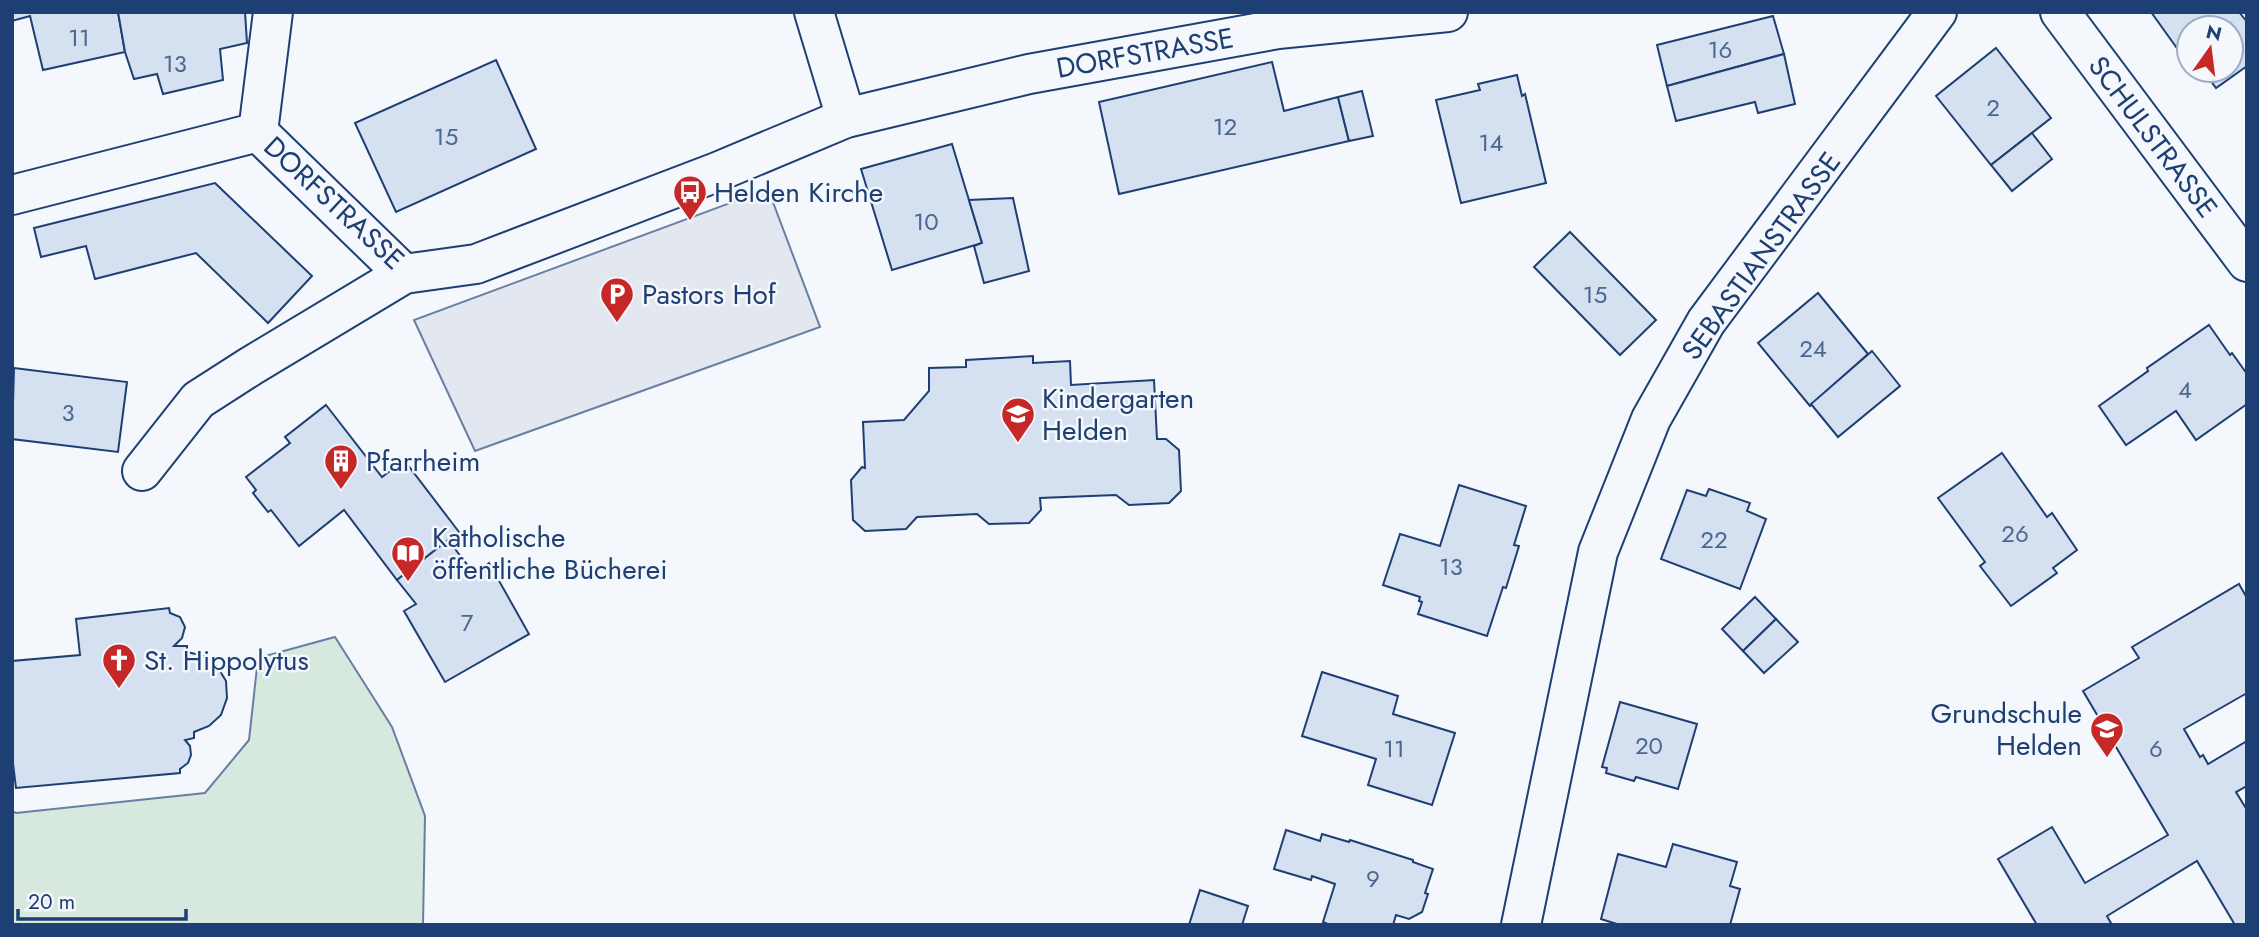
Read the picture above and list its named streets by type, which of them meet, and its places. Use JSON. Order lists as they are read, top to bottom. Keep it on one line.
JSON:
{"streets":{"street":["DORFSTRASSE","SCHULSTRASSE","SEBASTIANSTRASSE"]},"places":{"bus stop":["Helden Kirche"],"parking":["Pastors Hof"],"school or university":["Kindergarten Helden","Grundschule Helden"],"building":["Pfarrheim"],"library":["Katholische öffentliche Bücherei"],"church":["St. Hippolytus"]},"house_numbers":["11","16","13","2","12","15","14","10","15","24","4","3","26","22","13","7","20","11","6","9"],"scale_bar":"20 m","north":"top"}
